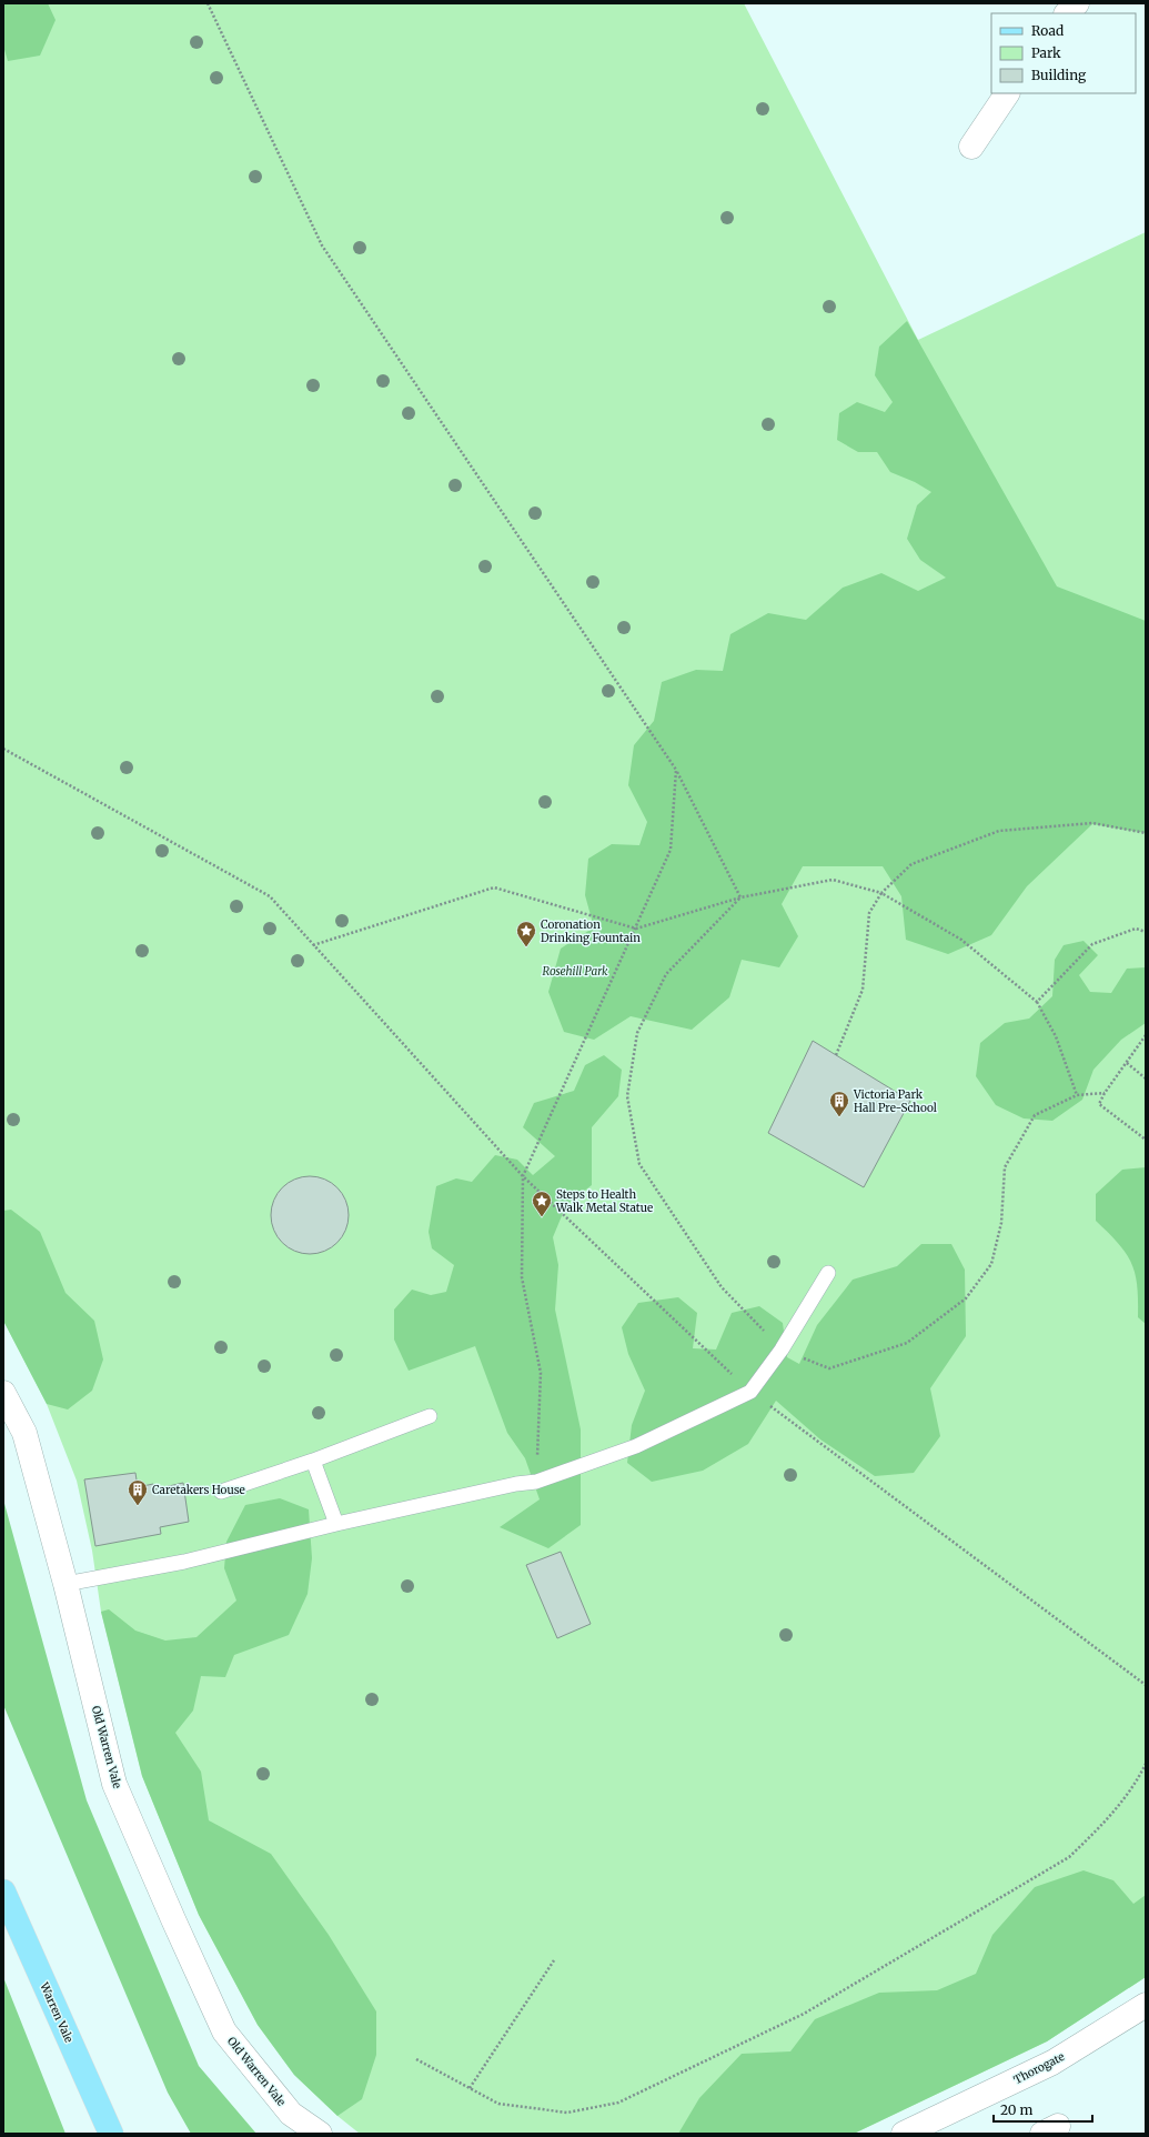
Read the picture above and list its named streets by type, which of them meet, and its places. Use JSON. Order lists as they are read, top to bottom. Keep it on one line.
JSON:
{"streets":{"main road":["Warren Vale"],"street":["Old Warren Vale","Thorogate"]},"parks":["Rosehill Park"],"places":{"place":["Coronation Drinking Fountain","Steps to Health Walk Metal Statue"],"building":["Victoria Park Hall Pre-School","Caretakers House"]},"legend":["Road","Park","Building"],"scale_bar":"20 m"}
